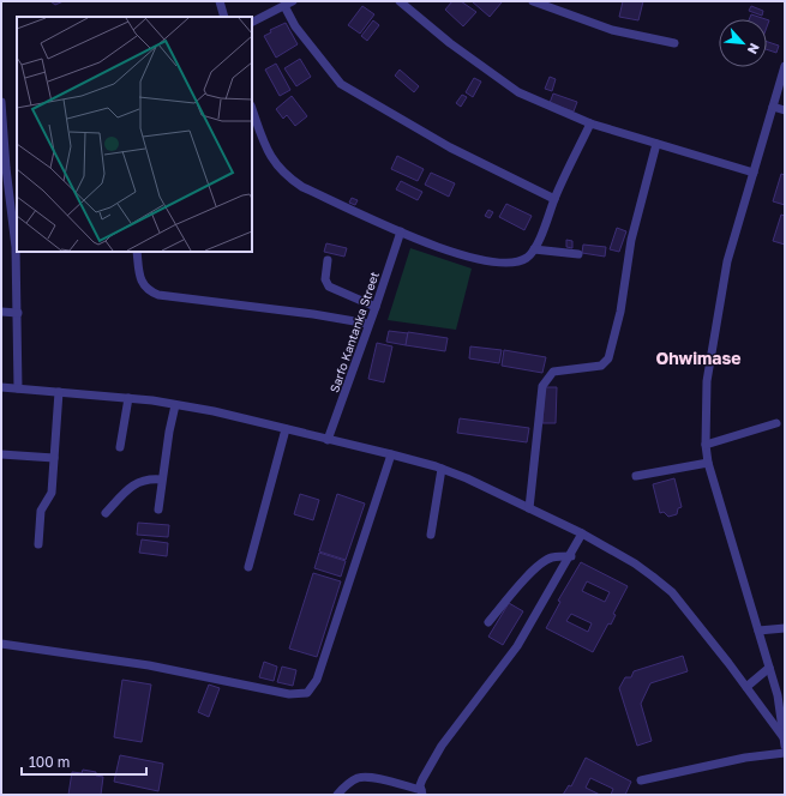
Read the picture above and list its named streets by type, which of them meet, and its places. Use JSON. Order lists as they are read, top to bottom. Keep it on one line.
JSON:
{"streets":{"street":["Sarfo Kantanka Street"]},"districts":["Ohwimase"],"scale_bar":"100 m","north":"bottom right"}
